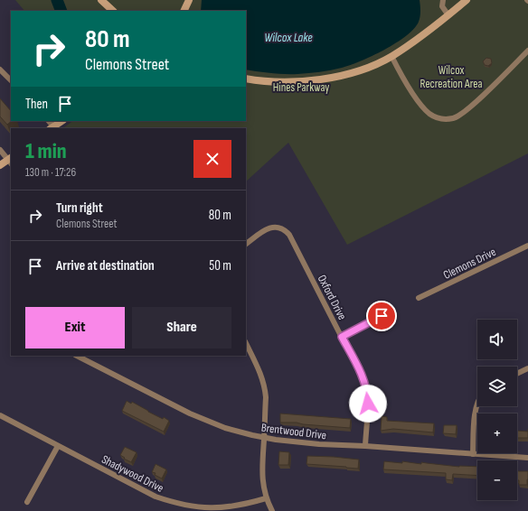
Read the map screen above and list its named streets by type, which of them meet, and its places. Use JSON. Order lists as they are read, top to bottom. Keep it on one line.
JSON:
{"streets":{"street":["Clemons Drive","Oxford Drive","Brentwood Drive","Shadywood Drive"]},"crossings":[["Oxford Drive","Brentwood Drive"]],"water":["Wilcox Lake"],"parks":["Wilcox Recreation Area","Hines Parkway"],"page":{"turn":["80 m","Clemons Street"],"then":"Then","heading":["1 min","130 m · 17:26"],"list":[{"name":"Turn right","note":"Clemons Street","value":"80 m"},{"name":"Arrive at destination","value":"50 m"}],"buttons":["Exit","Share"],"map_buttons":["+","−"]}}
